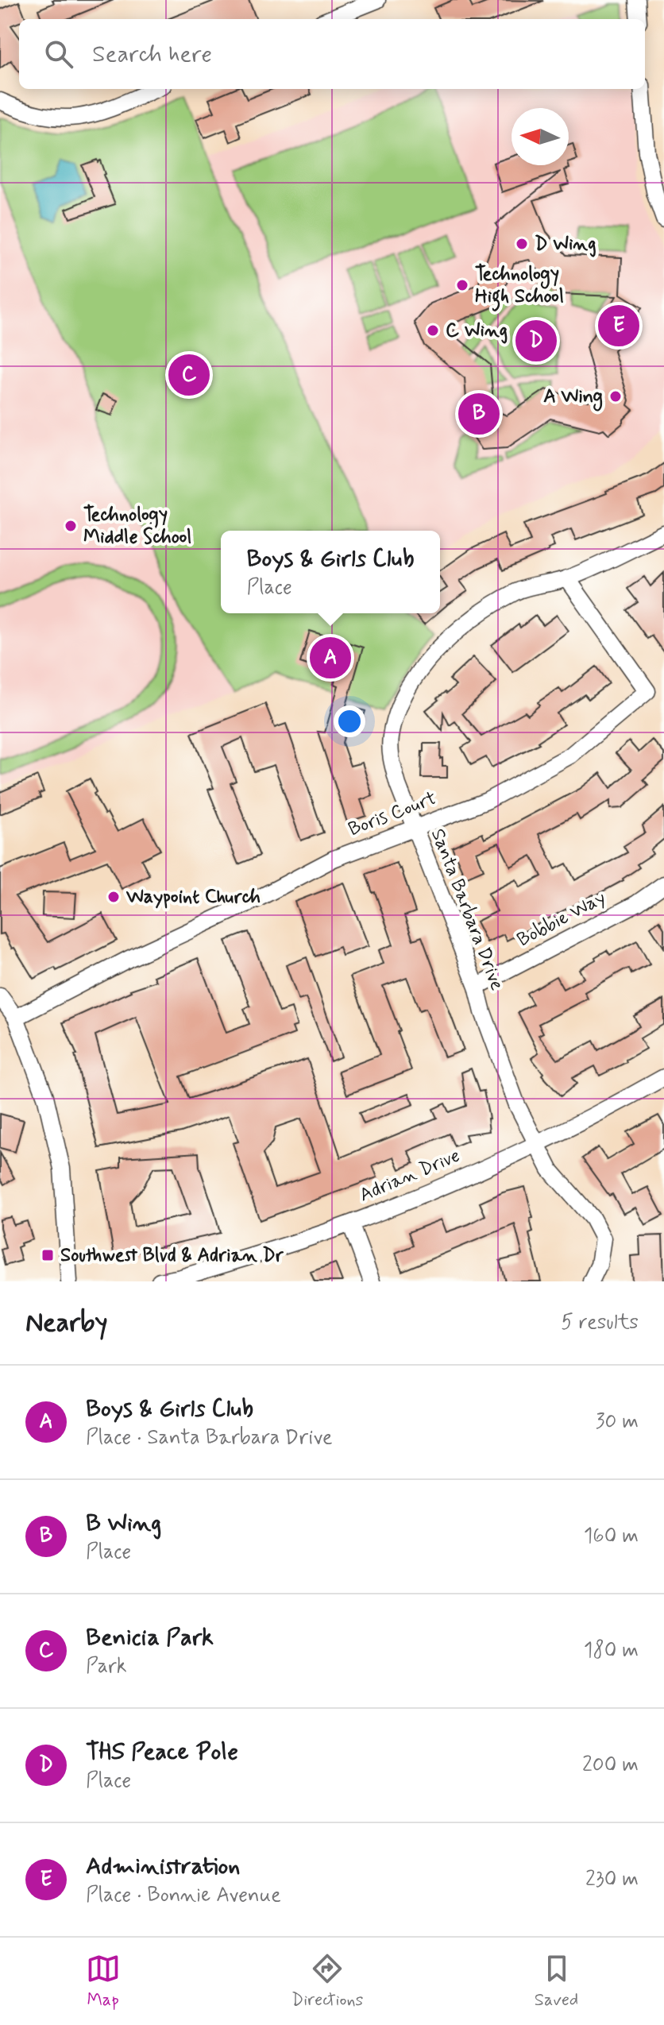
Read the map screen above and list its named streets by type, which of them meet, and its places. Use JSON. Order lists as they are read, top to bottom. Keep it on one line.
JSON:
{"streets":{"street":["Boris Court","Santa Barbara Drive","Bobbie Way","Adrian Drive"]},"crossings":[["Boris Court","Santa Barbara Drive"],["Santa Barbara Drive","Bobbie Way"],["Santa Barbara Drive","Adrian Drive"]],"places":{"other":["D Wing","Technology High School","C Wing","A Wing","Technology Middle School","Waypoint Church"],"transit":["Southwest Blvd & Adrian Dr"]},"north":"left","page":{"search":"Search here","pins":["E","D","C","B","A"],"popup":["Boys & Girls Club","Place"],"heading":["Nearby","5 results"],"list":[{"mark":"A","name":"Boys & Girls Club","note":"Place · Santa Barbara Drive","value":"30 m"},{"mark":"B","name":"B Wing","note":"Place","value":"160 m"},{"mark":"C","name":"Benicia Park","note":"Park","value":"180 m"},{"mark":"D","name":"THS Peace Pole","note":"Place","value":"200 m"},{"mark":"E","name":"Administration","note":"Place · Bonnie Avenue","value":"230 m"}],"nav":["Map","Directions","Saved"]}}
